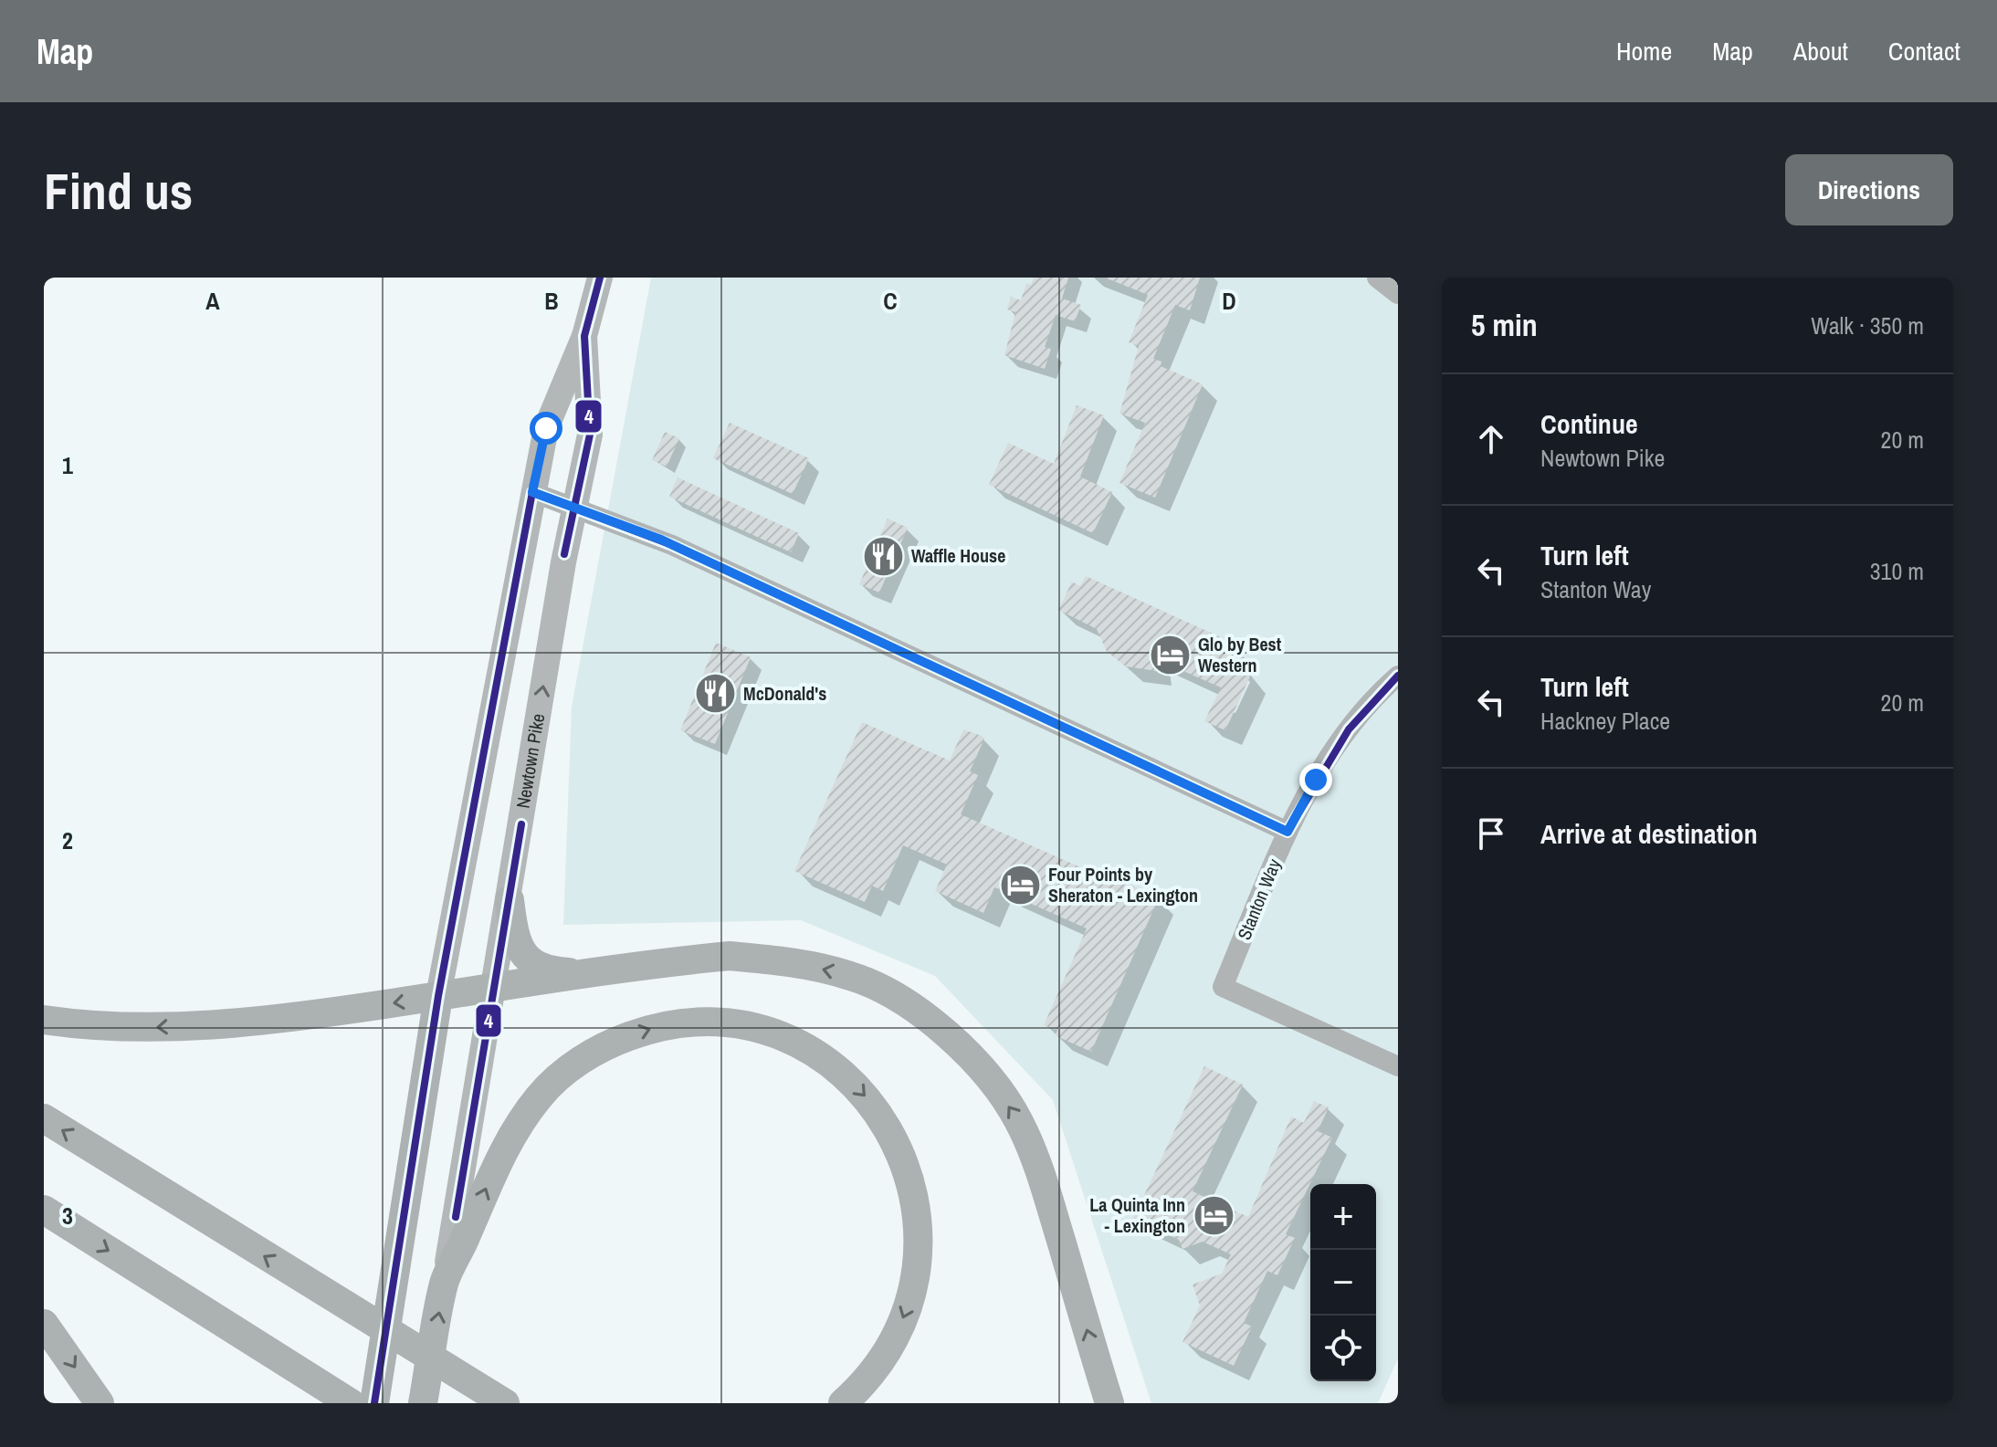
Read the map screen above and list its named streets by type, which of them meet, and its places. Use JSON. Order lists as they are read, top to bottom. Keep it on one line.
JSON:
{"streets":{"highway":["Newtown Pike"],"street":["Stanton Way"]},"places":{"restaurant":["Waffle House","McDonald's"],"hotel":["Glo by Best Western","Four Points by Sheraton - Lexington","La Quinta Inn - Lexington"]},"lines":["transit line 4"],"page":{"header":"Map","nav":["Home","Map","About","Contact"],"buttons":"Directions","title":"Find us","heading":["5 min","Walk · 350 m"],"list":[["Continue","Newtown Pike","20 m"],["Turn left","Stanton Way","310 m"],["Turn left","Hackney Place","20 m"],"Arrive at destination"],"map_buttons":["+","−"]},"grid":{"columns":["A","B","C","D"],"rows":["1","2","3"]}}
